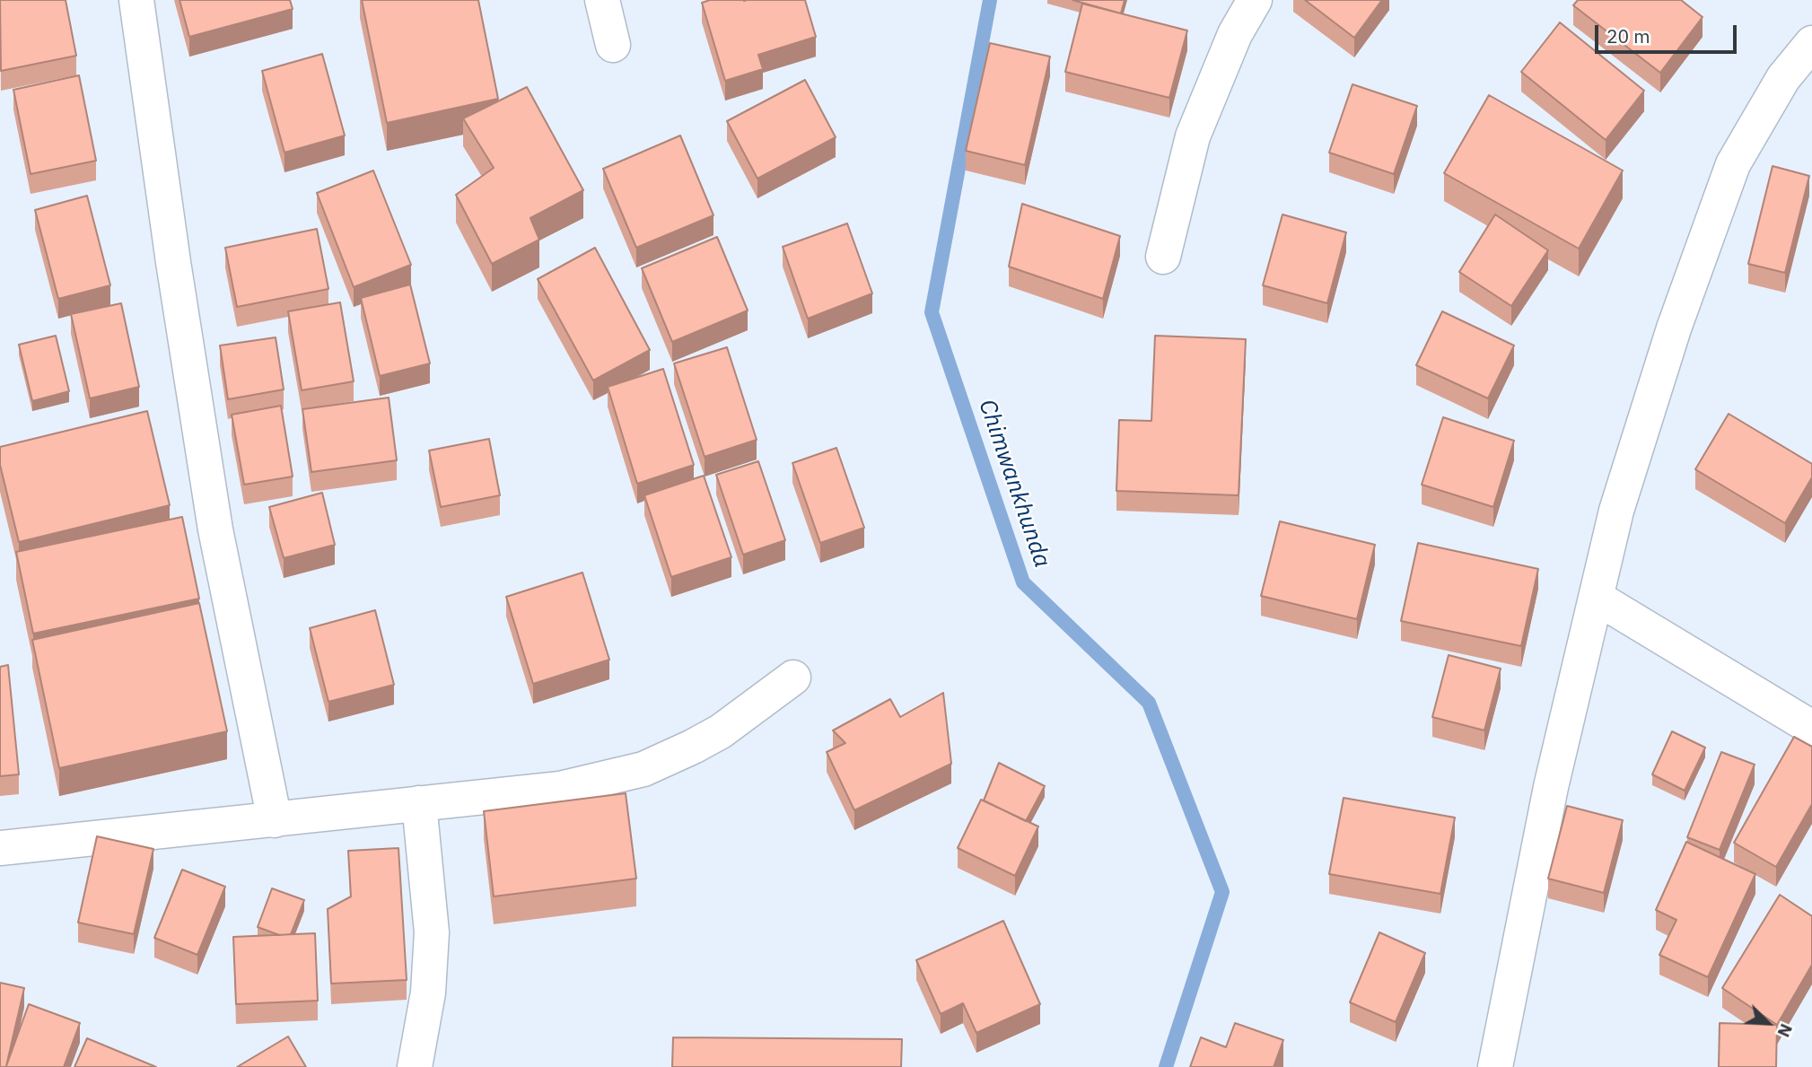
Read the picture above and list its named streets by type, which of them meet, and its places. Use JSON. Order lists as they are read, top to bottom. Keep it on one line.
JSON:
{"water":["Chimwankhunda"],"scale_bar":"20 m","north":"bottom right"}
